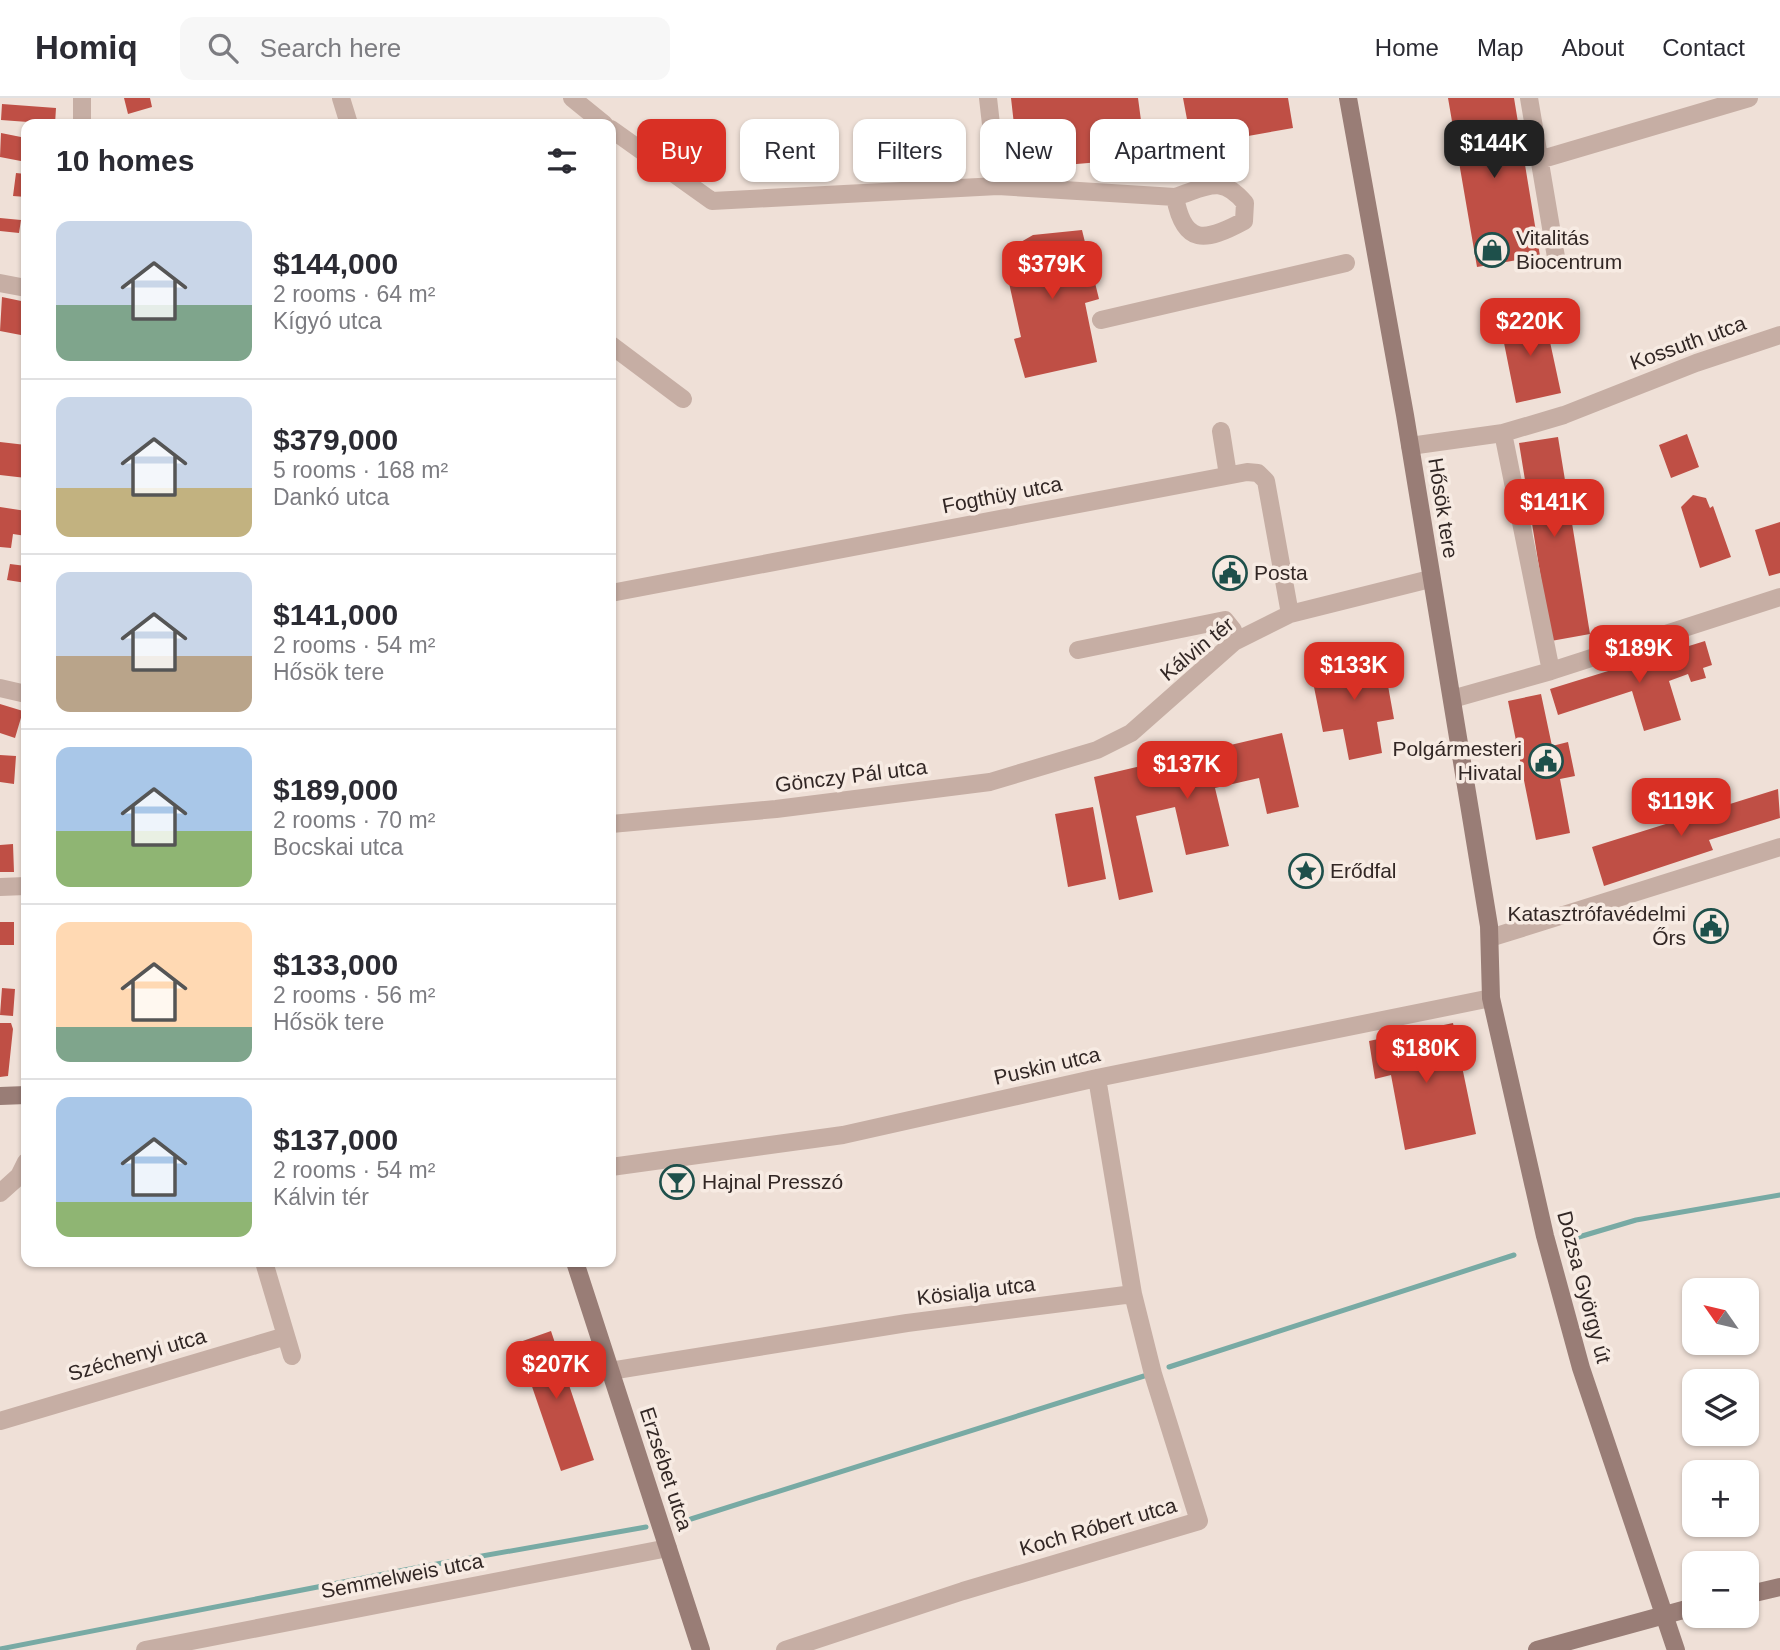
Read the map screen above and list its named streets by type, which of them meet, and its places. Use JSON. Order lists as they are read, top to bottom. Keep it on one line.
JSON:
{"streets":{"street":["Kossuth utca","Fogthüy utca","Hősök tere","Kálvin tér","Gönczy Pál utca","Puskin utca","Dózsa György út","Kösialja utca","Széchenyi utca","Erzsébet utca","Koch Róbert utca","Semmelweis utca"]},"crossings":[["Kossuth utca","Hősök tere"],["Fogthüy utca","Kálvin tér"],["Hősök tere","Kálvin tér"],["Hősök tere","Dózsa György út"],["Kálvin tér","Gönczy Pál utca"],["Puskin utca","Dózsa György út"],["Kösialja utca","Erzsébet utca"],["Kösialja utca","Koch Róbert utca"],["Erzsébet utca","Semmelweis utca"]],"places":{"shop":["Vitalitás Biocentrum"],"public building":["Posta","Polgármesteri Hivatal","Katasztrófavédelmi Őrs"],"place":["Erődfal"],"bar":["Hajnal Presszó"]},"north":"top left","page":{"header":"Homiq","search":"Search here","nav":["Home","Map","About","Contact"],"chip":["Buy","Rent","Filters","New","Apartment"],"heading":"10 homes","price":["$144K","$379K","$220K","$141K","$189K","$133K","$137K","$119K","$180K","$207K"],"list":[{"name":"$144,000","note":"2 rooms · 64 m² · Kígyó utca"},{"name":"$379,000","note":"5 rooms · 168 m² · Dankó utca"},{"name":"$141,000","note":"2 rooms · 54 m² · Hősök tere"},{"name":"$189,000","note":"2 rooms · 70 m² · Bocskai utca"},{"name":"$133,000","note":"2 rooms · 56 m² · Hősök tere"},{"name":"$137,000","note":"2 rooms · 54 m² · Kálvin tér"}],"map_buttons":["+","−"]}}
